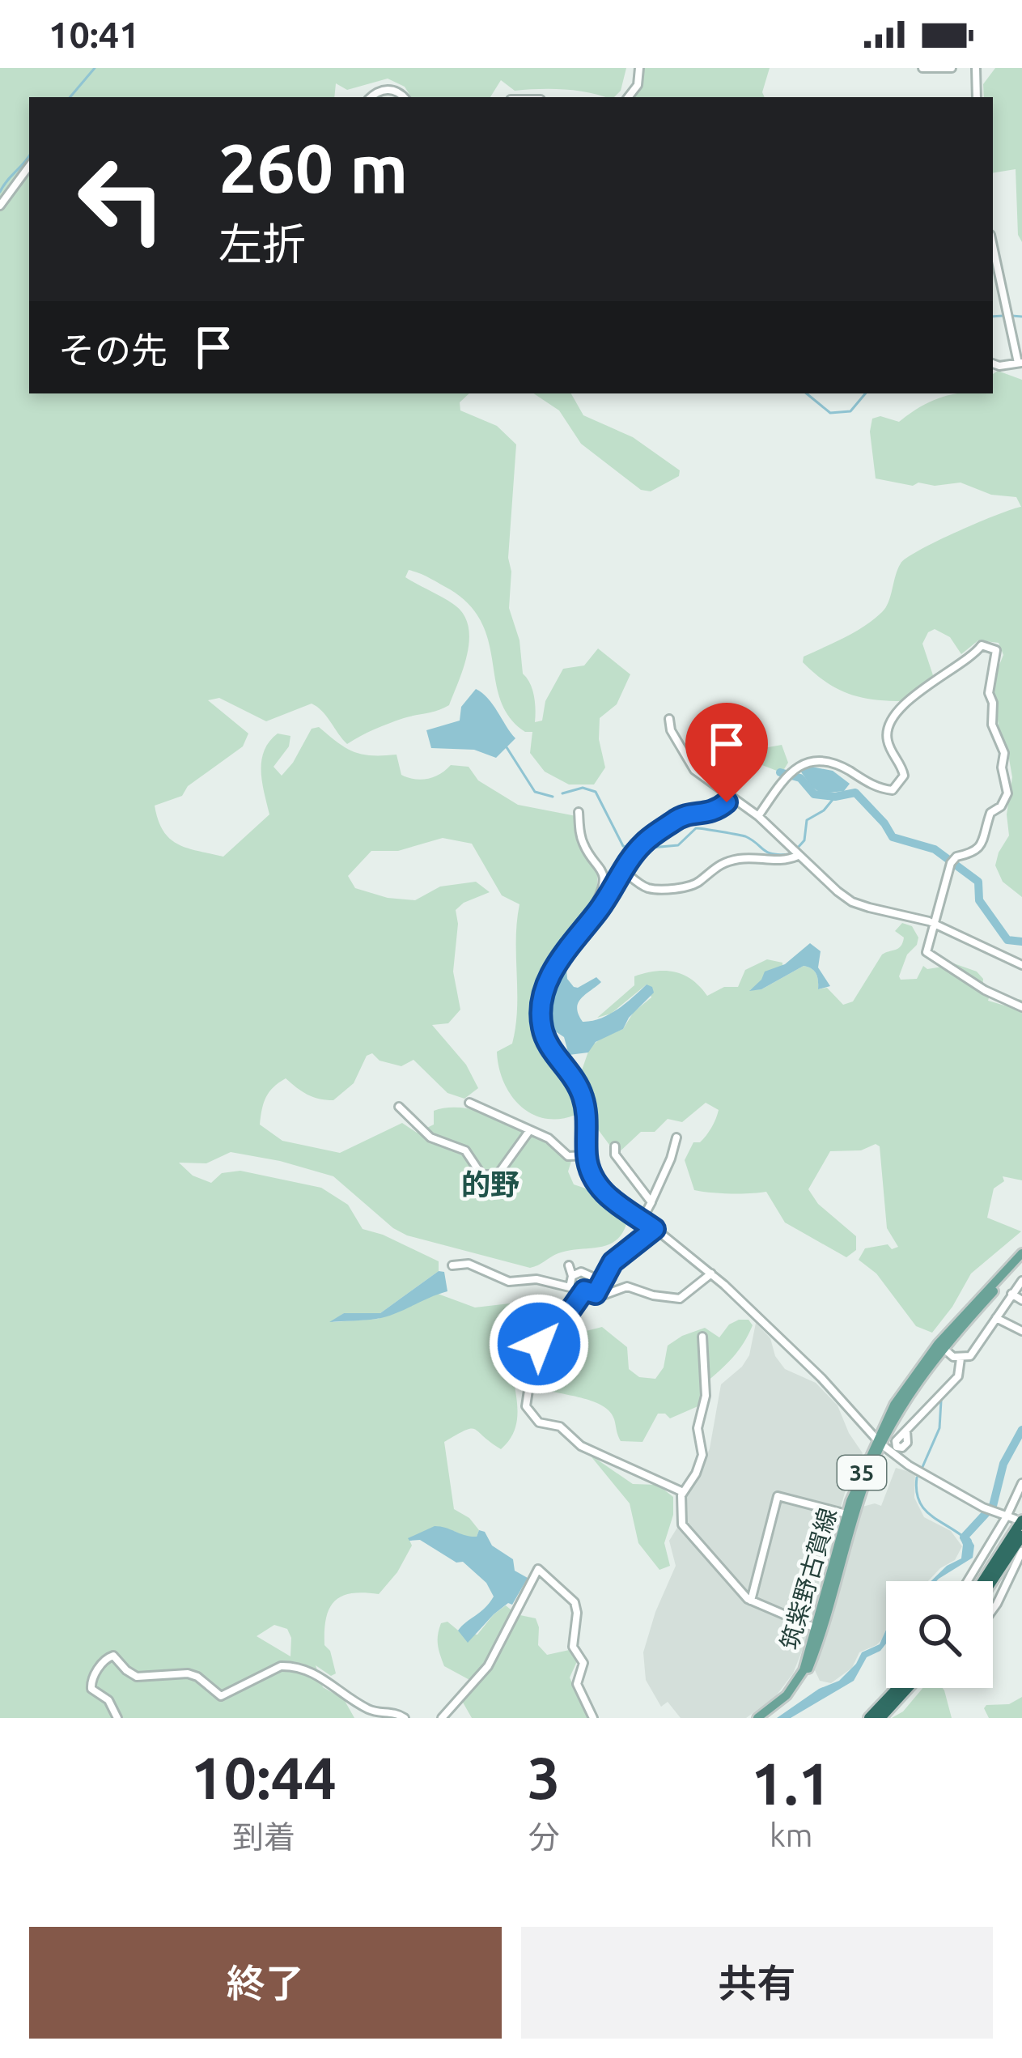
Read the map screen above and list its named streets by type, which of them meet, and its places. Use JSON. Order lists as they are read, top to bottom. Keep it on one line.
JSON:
{"streets":{"main road":["35","筑紫野古賀線"]},"districts":["的野"],"page":{"status":"10:41","turn":["260 m","左折"],"then":"その先","eta":["10:44","到着","3","分","1.1","km"],"buttons":["終了","共有"]}}
